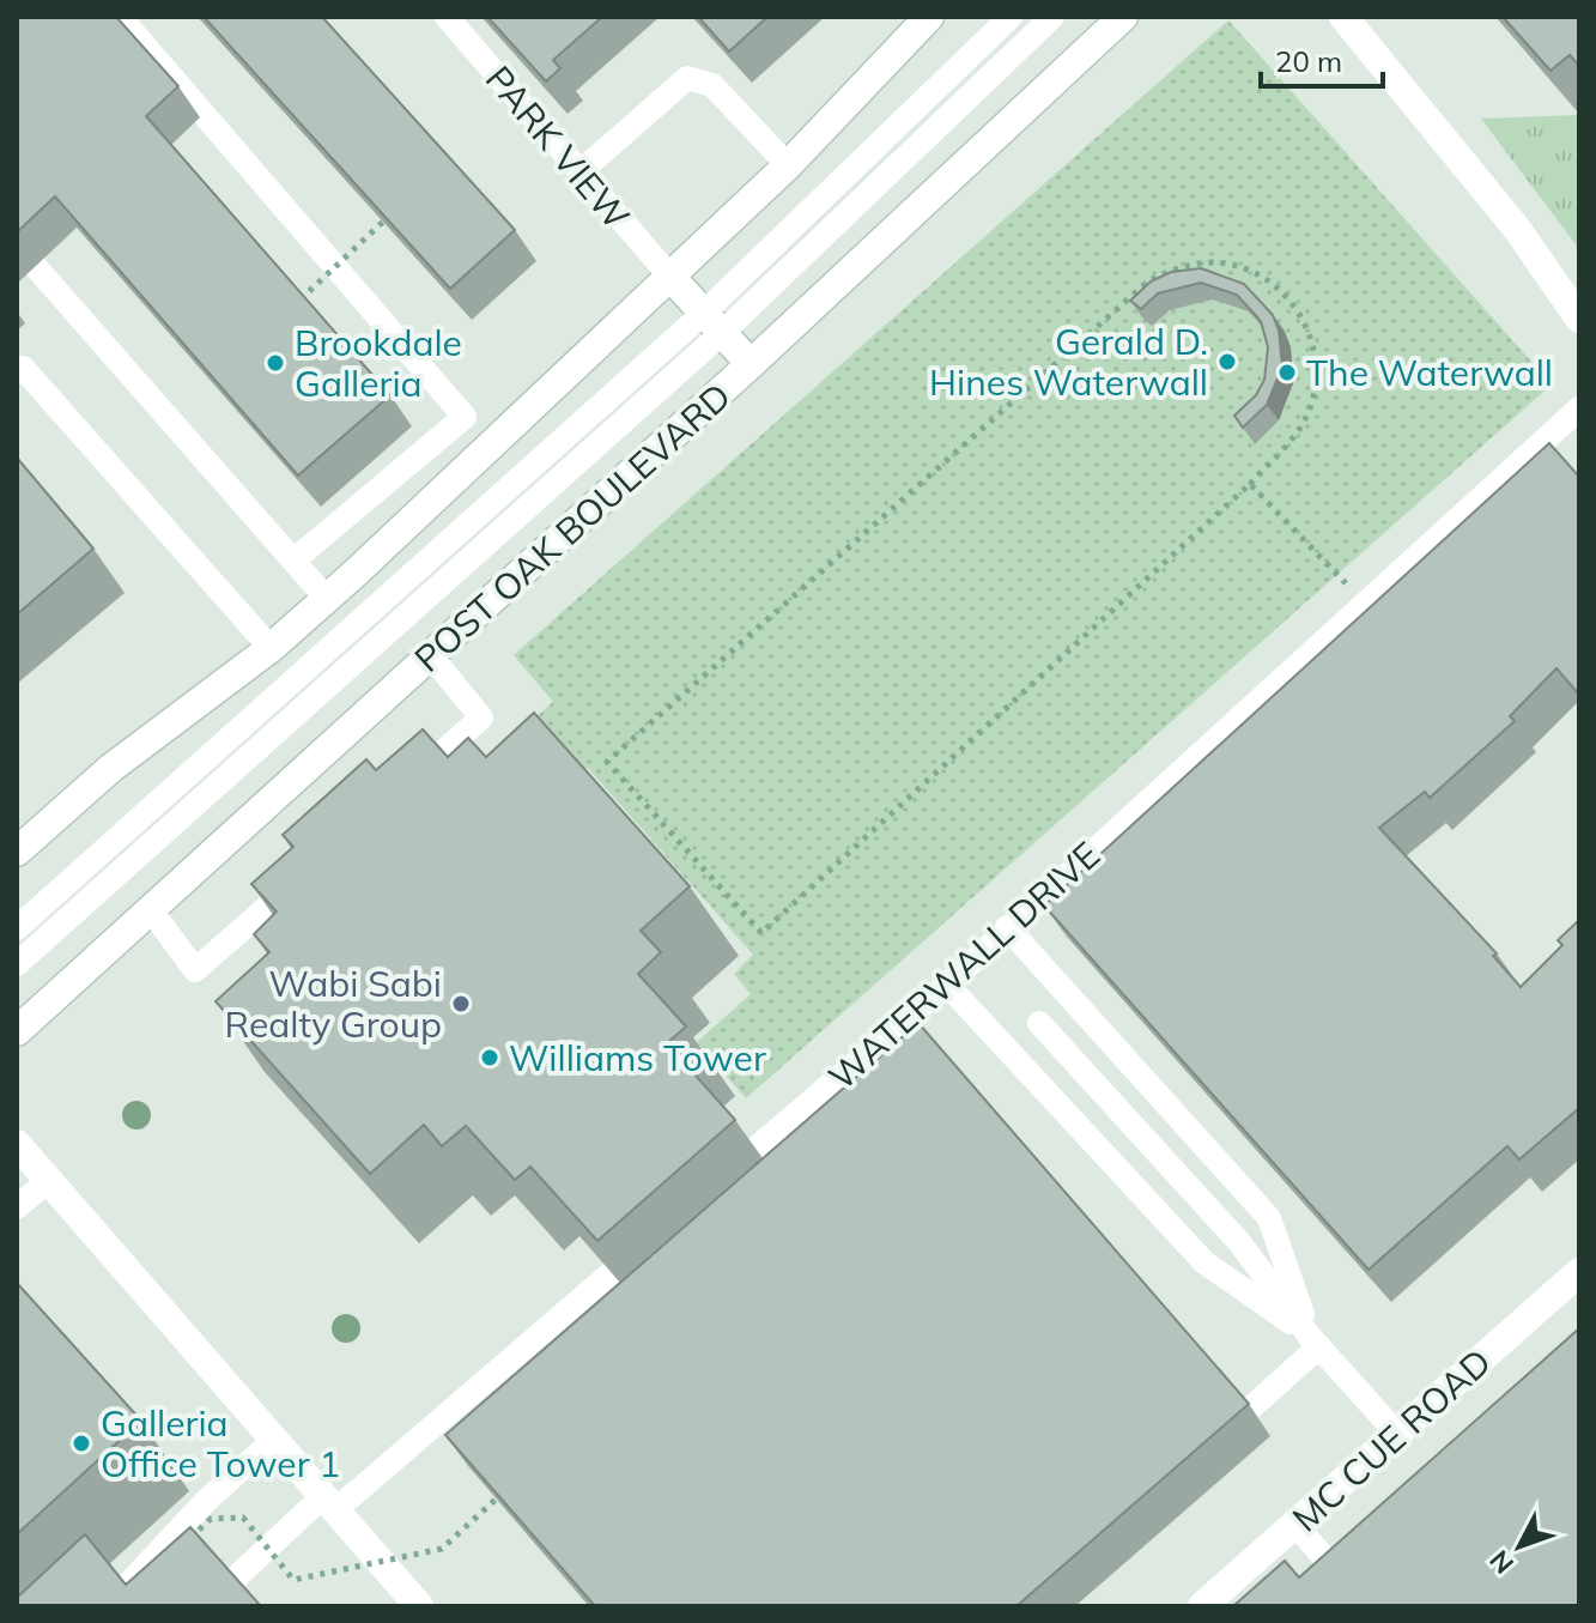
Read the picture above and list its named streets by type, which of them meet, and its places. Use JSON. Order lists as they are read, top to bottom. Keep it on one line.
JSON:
{"streets":{"main road":["POST OAK BOULEVARD","MC CUE ROAD"],"lane":["PARK VIEW","WATERWALL DRIVE"]},"places":["Gerald D. Hines Waterwall","Brookdale Galleria","The Waterwall","Wabi Sabi Realty Group","Williams Tower","Galleria Office Tower 1"],"scale_bar":"20 m","north":"bottom left"}
